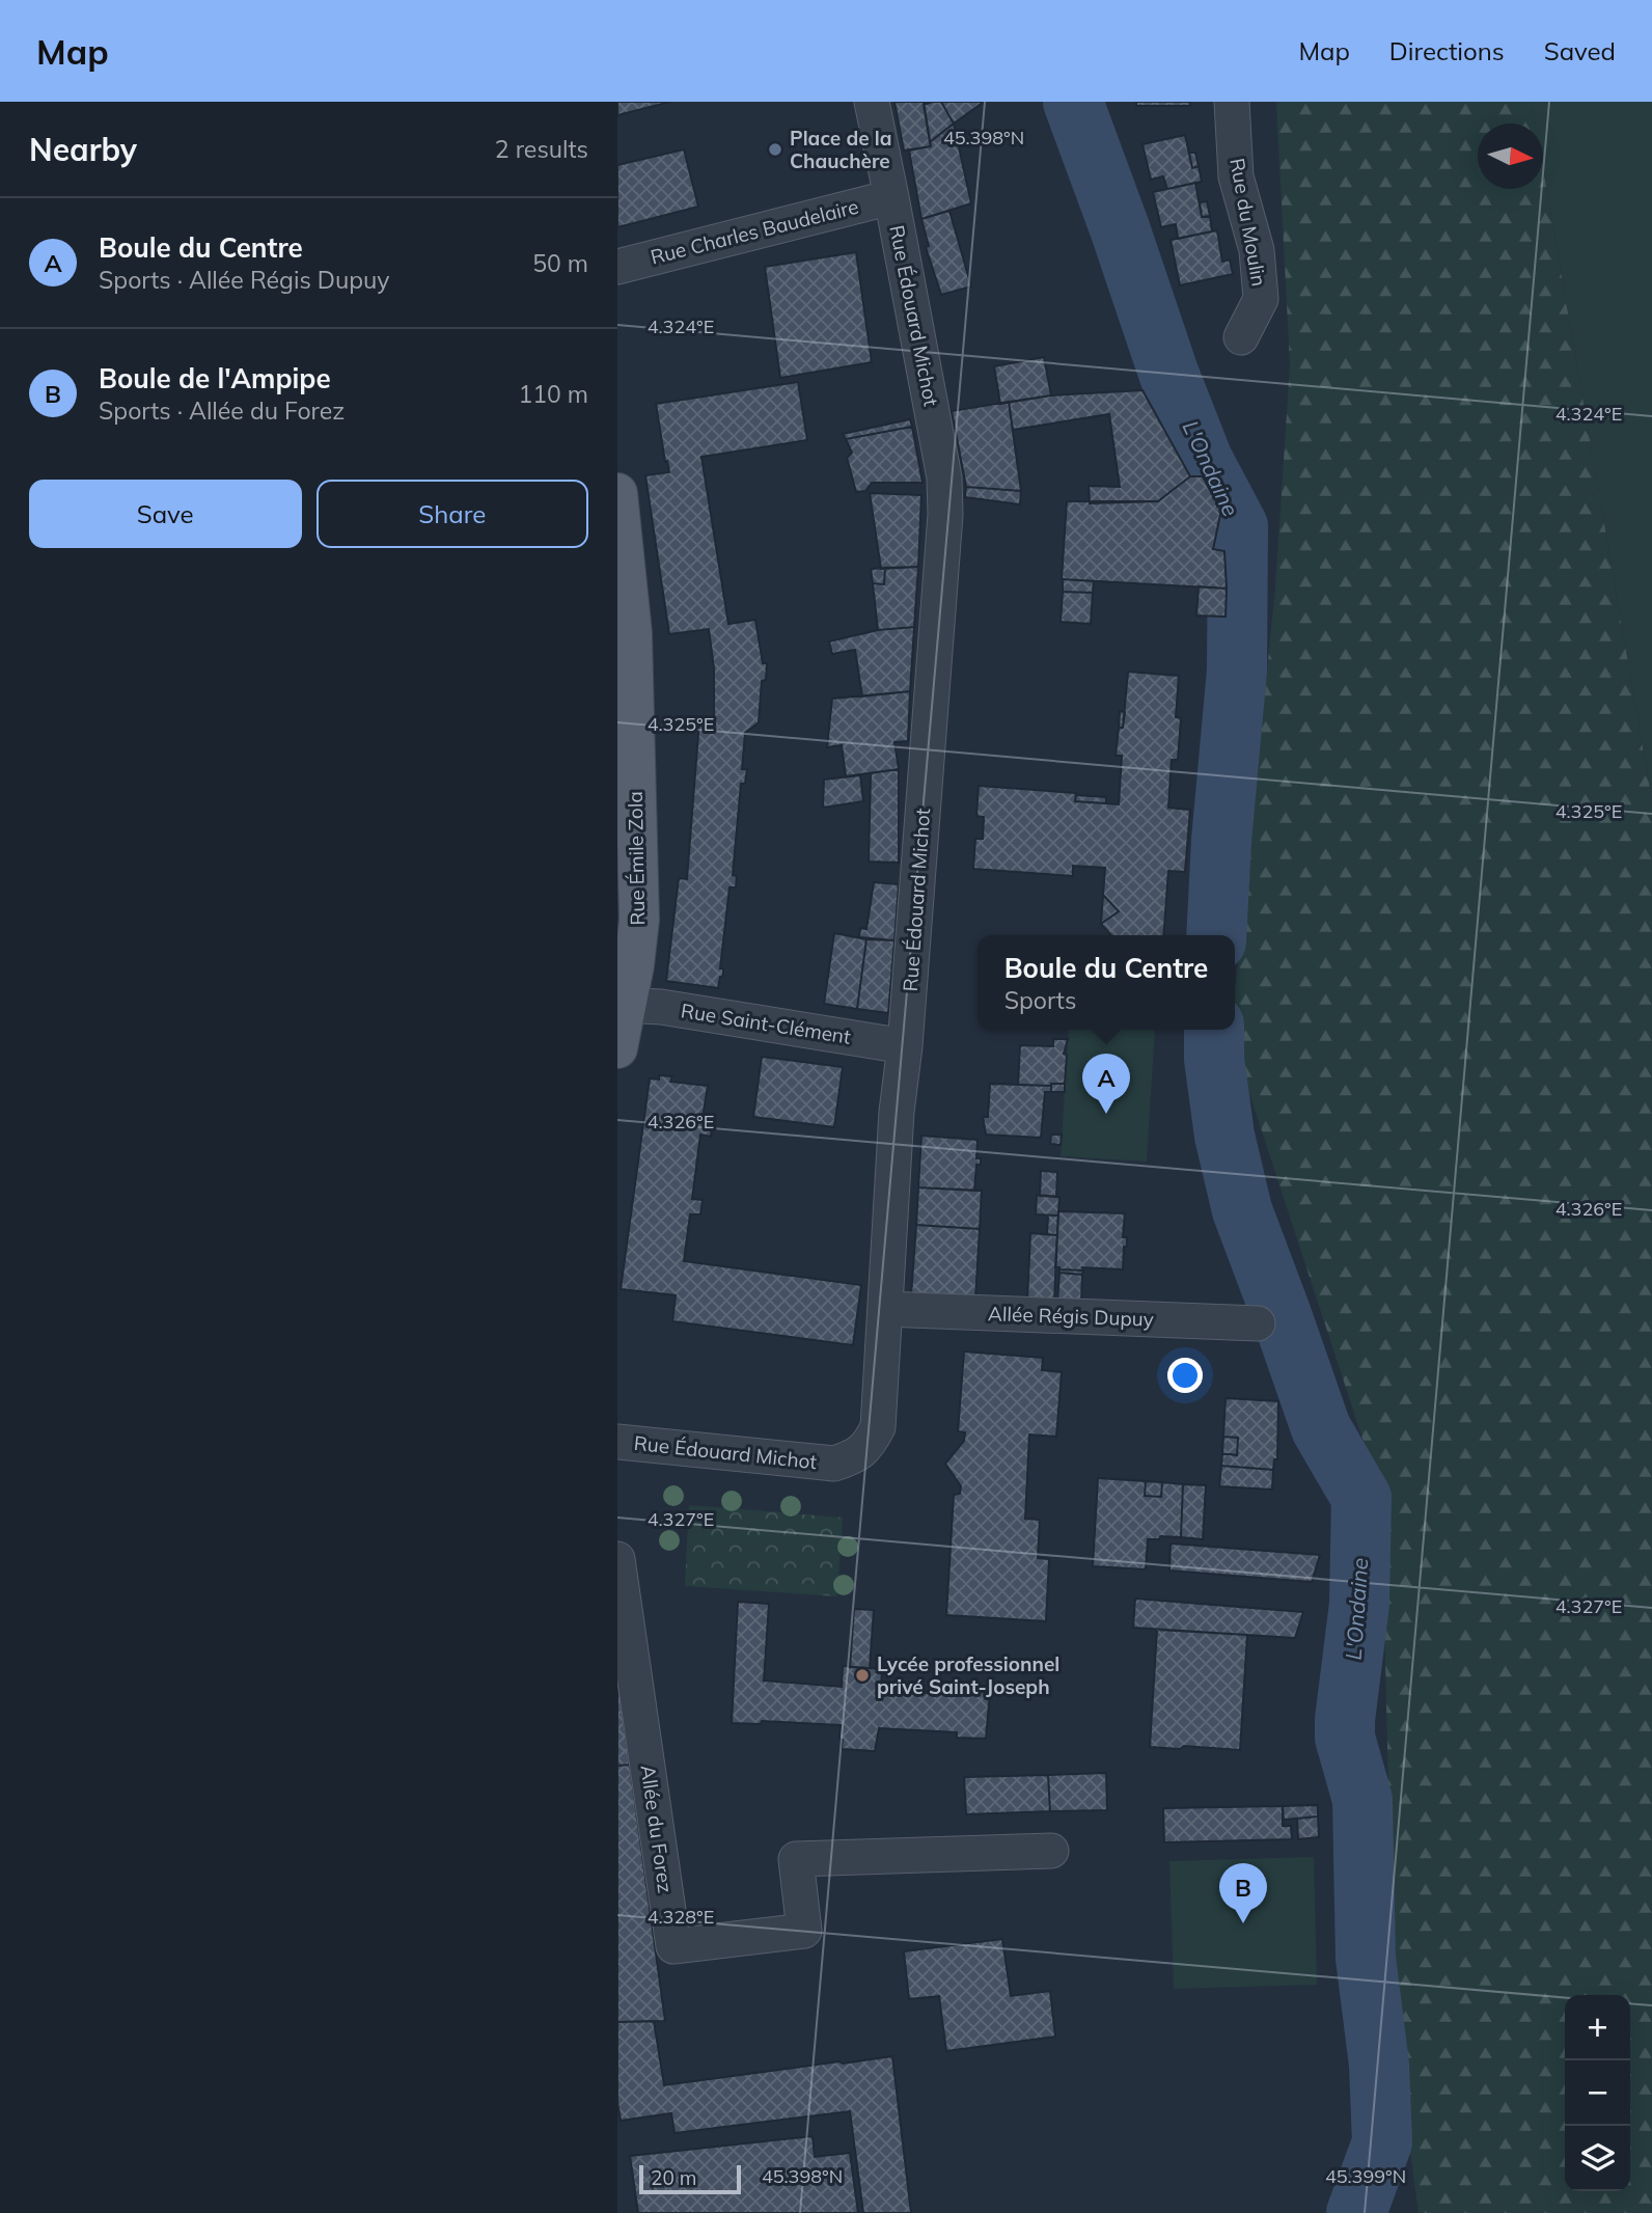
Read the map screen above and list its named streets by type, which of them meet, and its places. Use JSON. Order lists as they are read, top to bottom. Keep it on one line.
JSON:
{"streets":{"main road":["Rue Émile Zola"],"street":["Rue du Moulin","Rue Charles Baudelaire","Rue Édouard Michot","Rue Saint-Clément","Allée Régis Dupuy","Allée du Forez"]},"crossings":[["Rue Charles Baudelaire","Rue Édouard Michot"],["Rue Édouard Michot","Rue Saint-Clément"],["Rue Édouard Michot","Allée Régis Dupuy"],["Rue Émile Zola","Rue Saint-Clément"]],"water":["L'Ondaine"],"places":["Place de la Chauchère","Lycée professionnel privé Saint-Joseph"],"scale_bar":"20 m","north":"right","page":{"header":"Map","nav":["Map","Directions","Saved"],"heading":["Nearby","2 results"],"list":[{"mark":"A","name":"Boule du Centre","note":"Sports · Allée Régis Dupuy","value":"50 m"},{"mark":"B","name":"Boule de l'Ampipe","note":"Sports · Allée du Forez","value":"110 m"}],"buttons":["Save","Share"],"popup":["Boule du Centre","Sports"],"pins":["A","B"],"map_buttons":["+","−"],"scale":"20 m"},"coordinates":["45.398°N","4.324°E","4.325°E","4.326°E","4.327°E","4.328°E","45.399°N"]}
